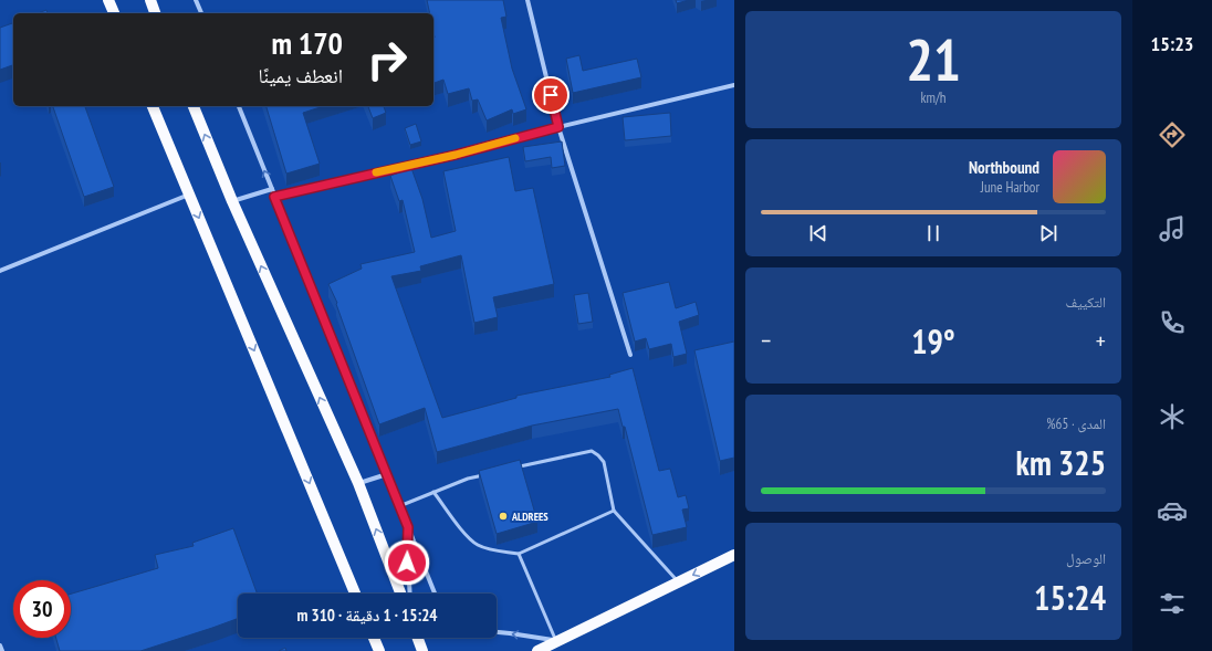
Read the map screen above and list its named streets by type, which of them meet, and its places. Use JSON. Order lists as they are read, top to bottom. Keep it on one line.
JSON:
{"places":["ALDREES"],"page":{"tabs":"15:23","tile":[["21","km/h"],"التكييف",["المدى · 65%","325 km"],["الوصول","15:24"]],"turn":["170 m","انعطف يمينًا"],"song":["Northbound","June Harbor"],"heat":["−","19°","+"],"limit":"30","trip":"15:24 · 1 دقيقة · 310 m"}}
